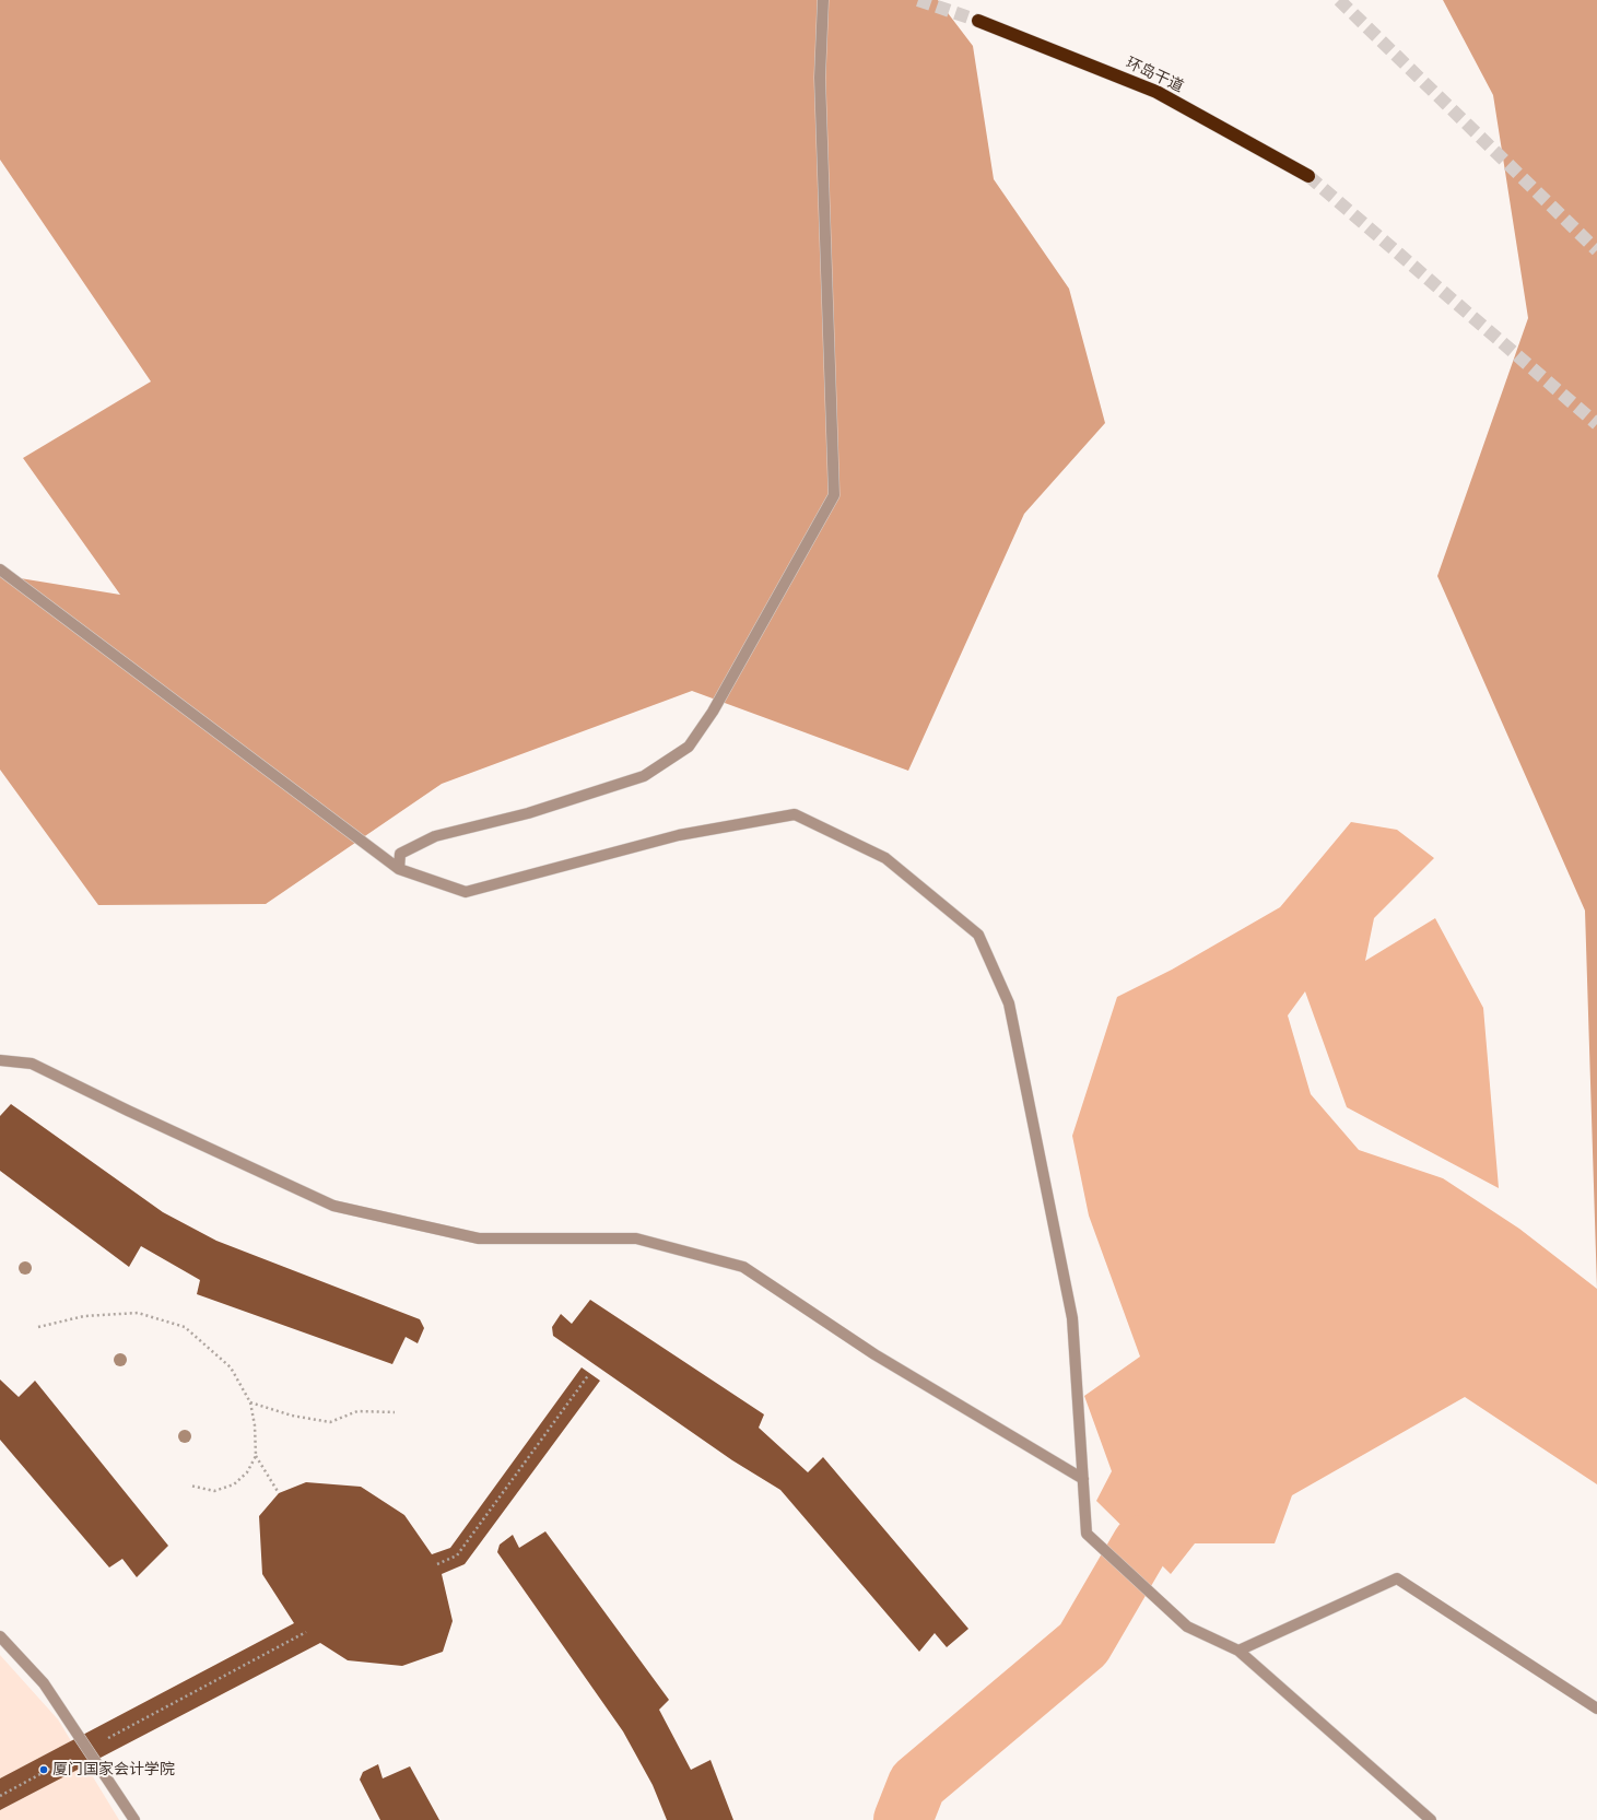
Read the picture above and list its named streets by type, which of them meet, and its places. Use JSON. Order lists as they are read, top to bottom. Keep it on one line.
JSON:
{"streets":{"highway":["环岛干道"]},"places":["厦门国家会计学院"]}
